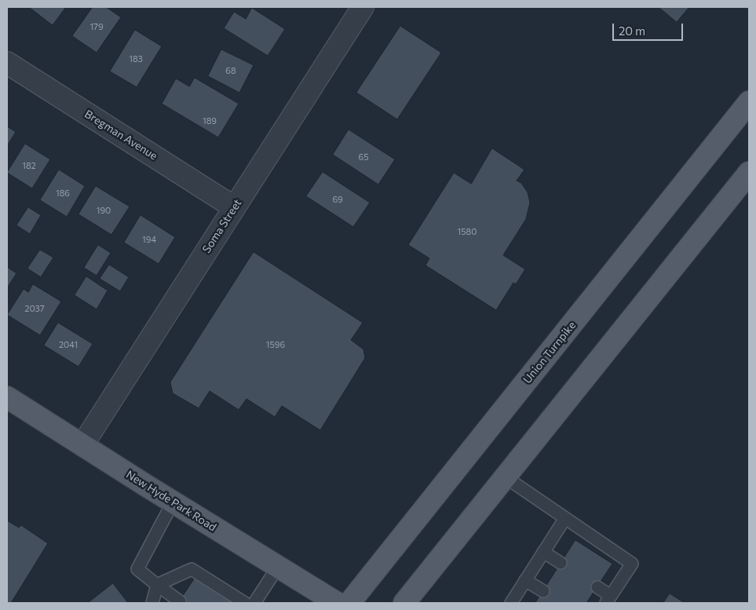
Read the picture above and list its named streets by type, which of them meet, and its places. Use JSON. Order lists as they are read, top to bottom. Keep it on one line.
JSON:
{"streets":{"main road":["Union Turnpike","New Hyde Park Road"],"street":["Bregman Avenue","Soma Street"]},"crossings":[["Bregman Avenue","Soma Street"],["Soma Street","New Hyde Park Road"]],"house_numbers":["179","183","68","189","65","182","186","69","190","1580","194","2037","2041","1596"],"scale_bar":"20 m"}
